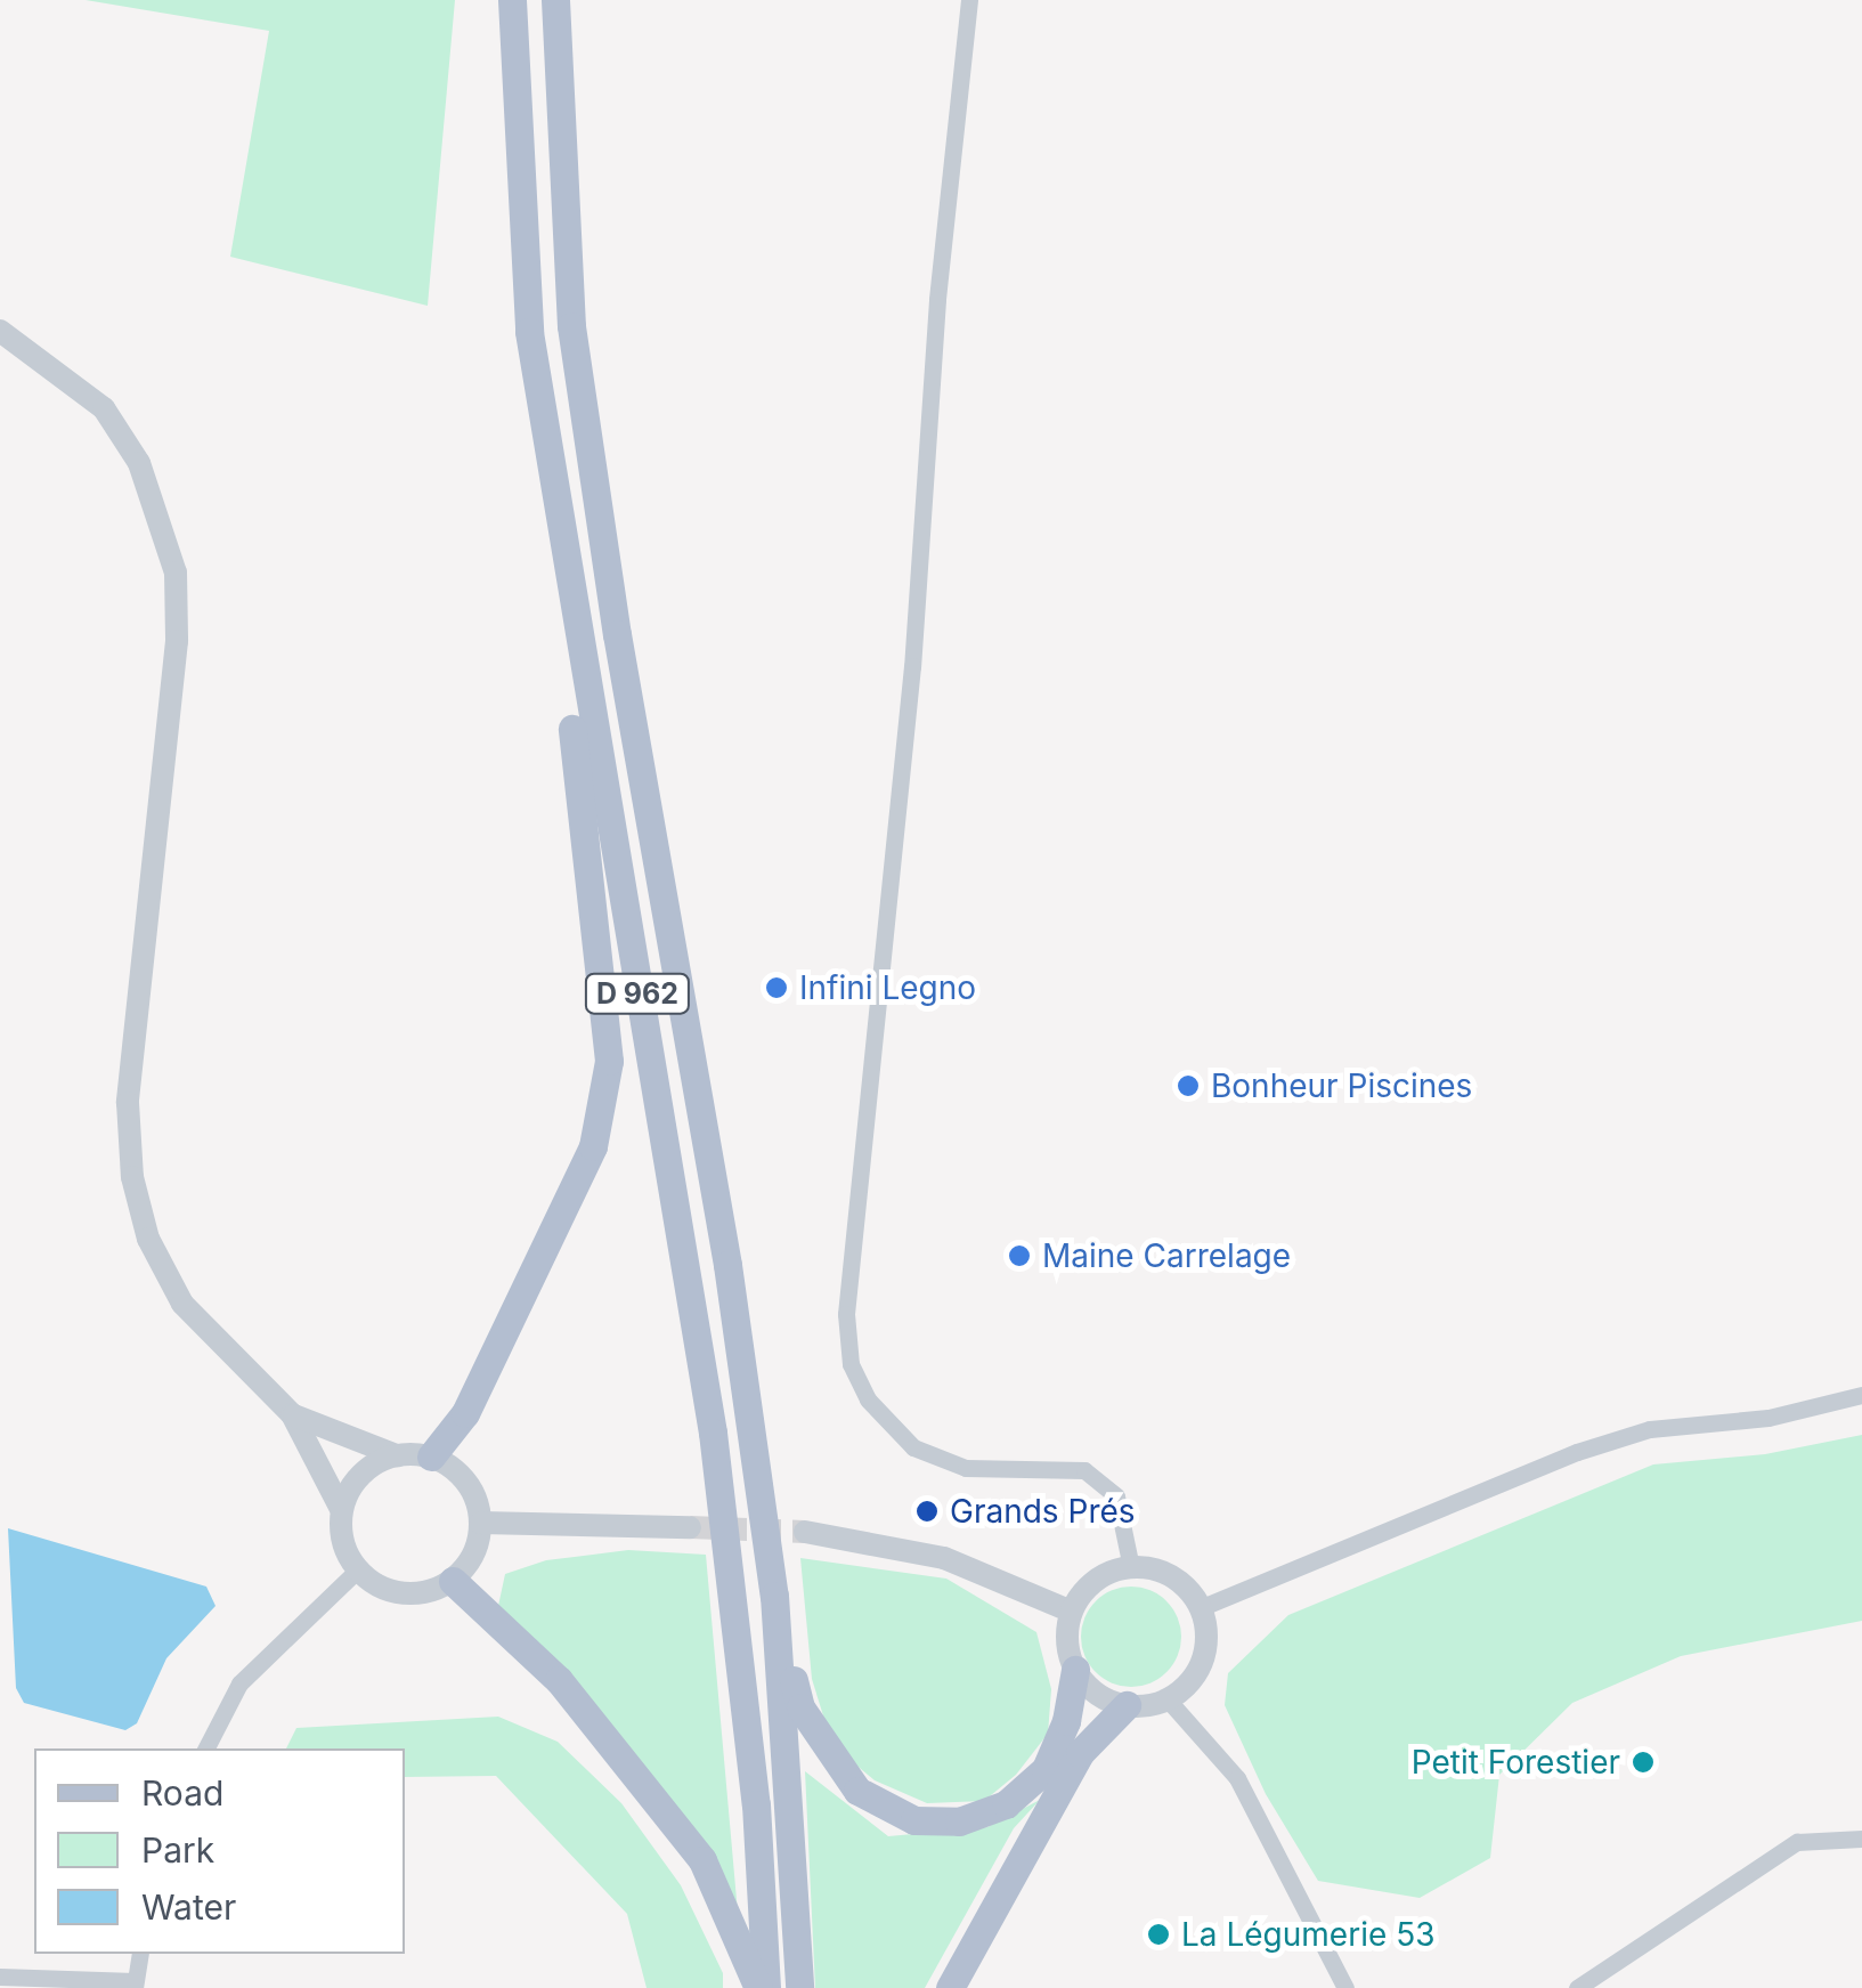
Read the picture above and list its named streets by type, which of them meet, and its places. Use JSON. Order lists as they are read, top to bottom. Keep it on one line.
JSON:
{"streets":{"main road":["D 962"]},"places":["Infini Legno","Bonheur Piscines","Maine Carrelage","Grands Prés","Petit Forestier","La Légumerie 53"],"legend":["Road","Park","Water"]}
